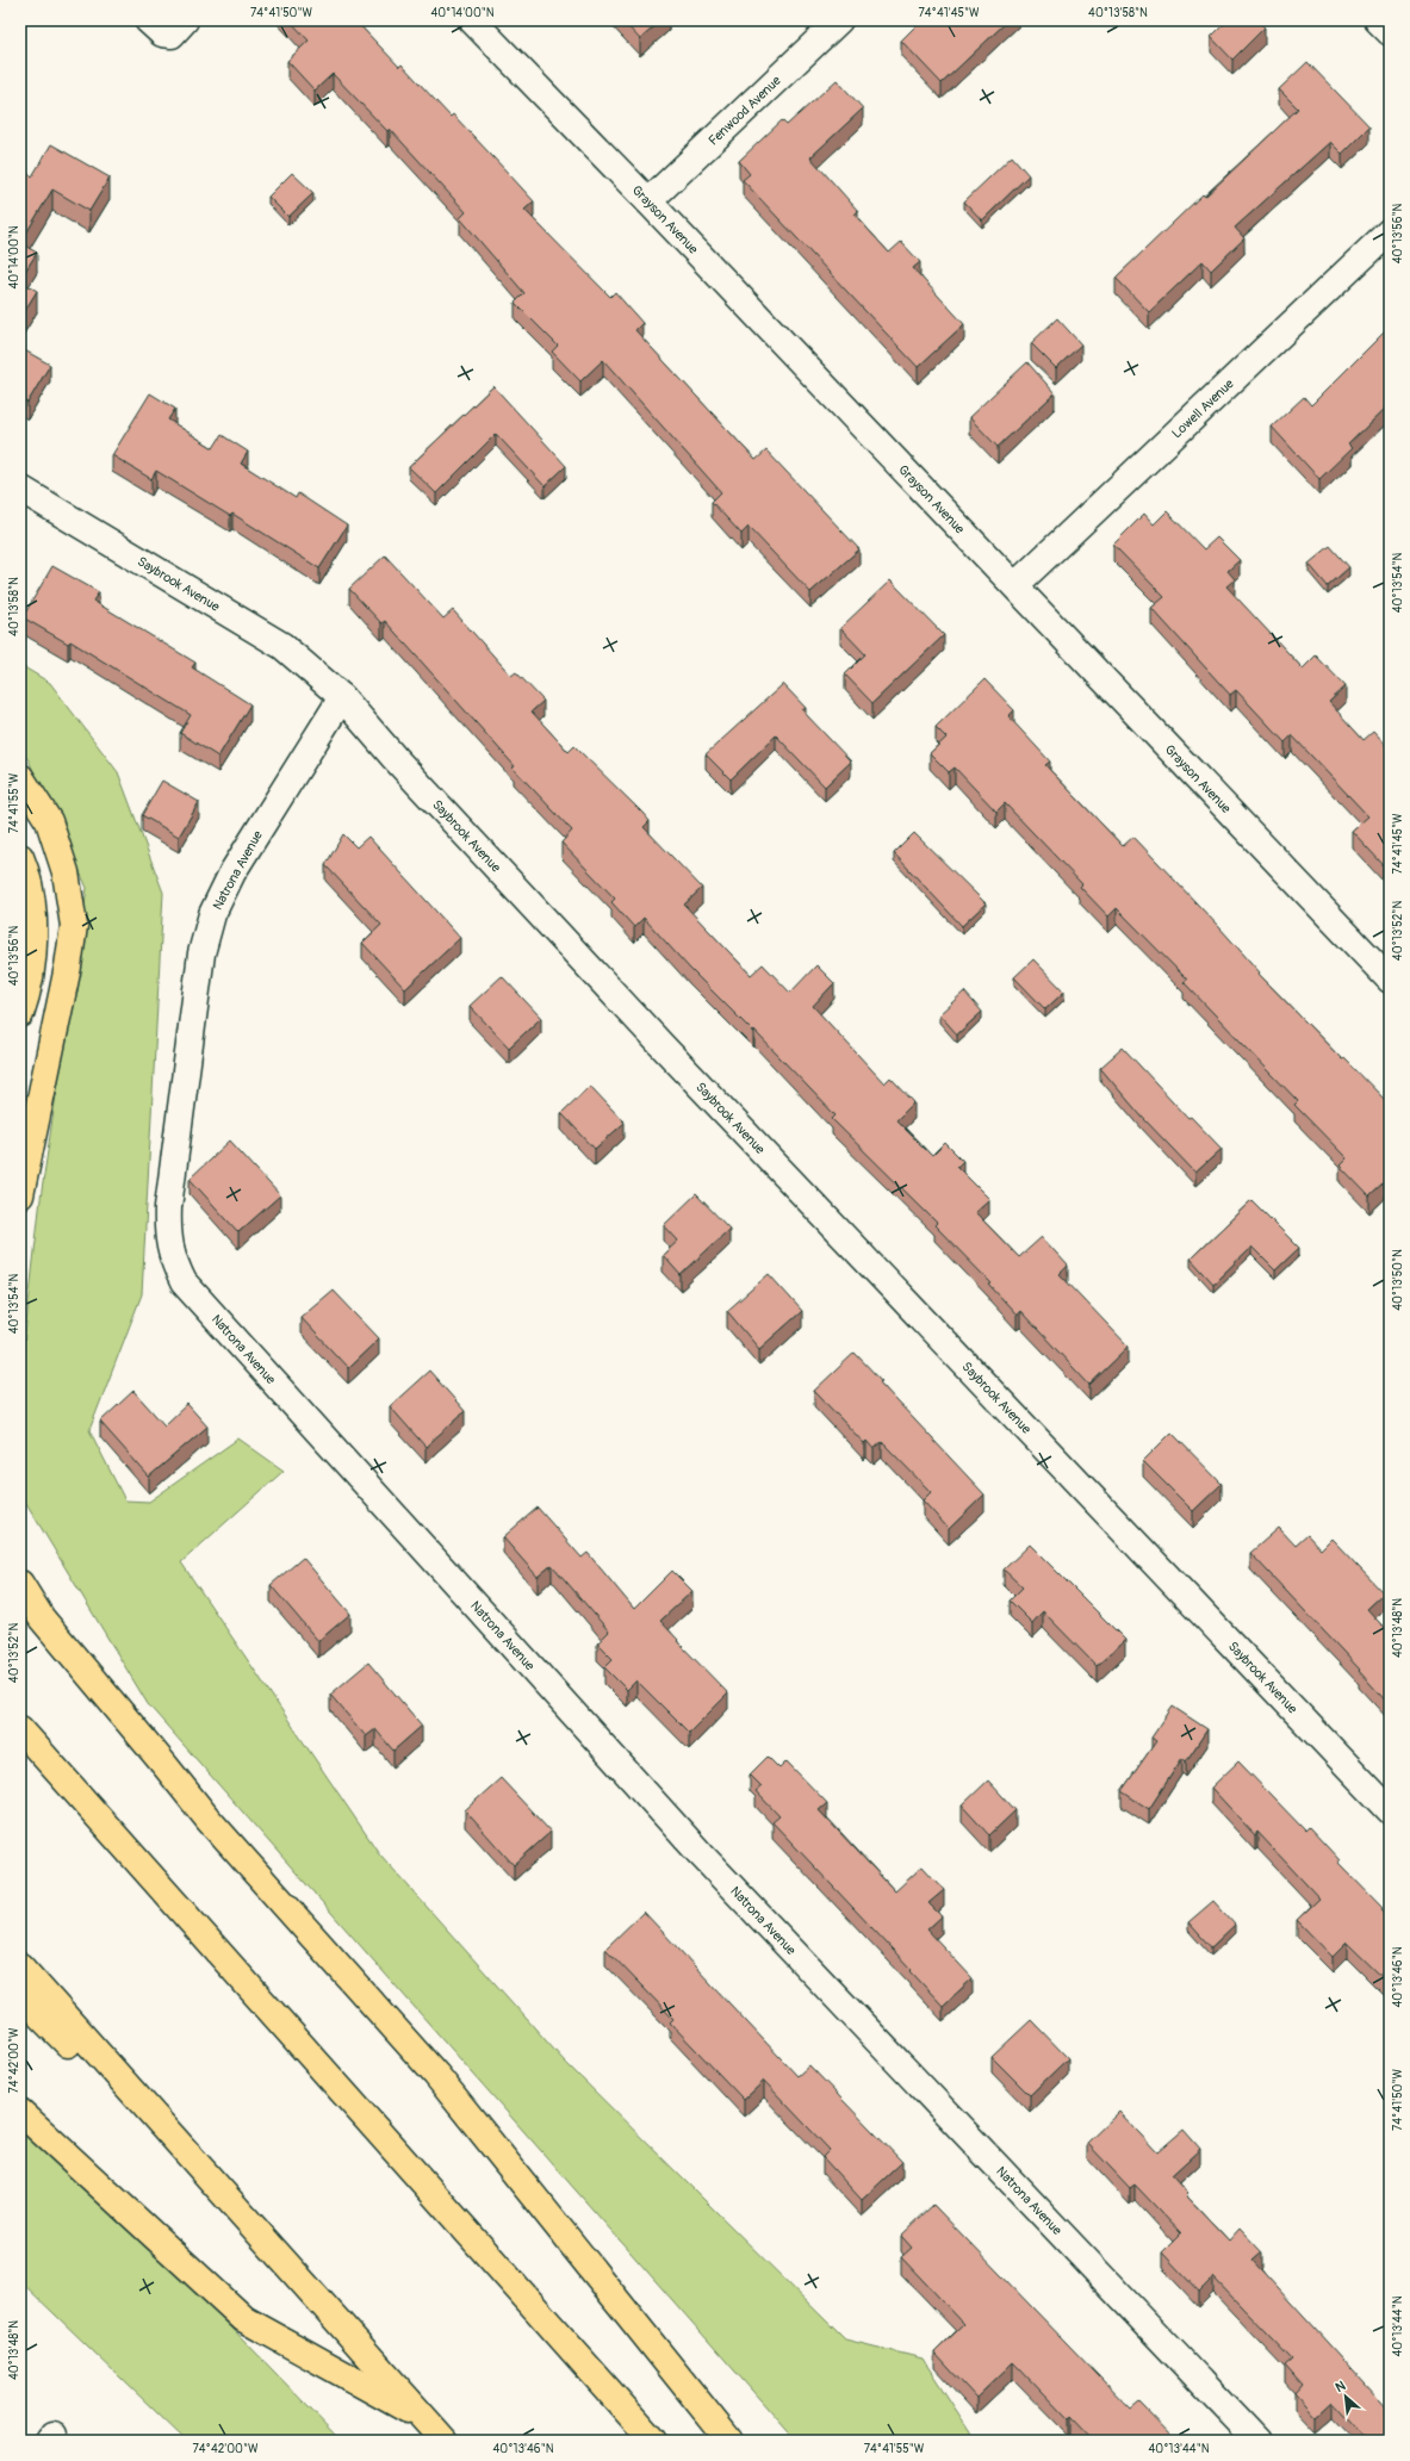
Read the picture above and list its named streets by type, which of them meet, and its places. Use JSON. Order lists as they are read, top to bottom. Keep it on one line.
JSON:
{"streets":{"street":["Fenwood Avenue","Grayson Avenue","Lowell Avenue","Saybrook Avenue","Natrona Avenue"]},"crossings":[["Fenwood Avenue","Grayson Avenue"],["Grayson Avenue","Lowell Avenue"],["Saybrook Avenue","Natrona Avenue"]],"north":"top left","coordinates":["74°41'50\"W","40°14'00\"N","74°41'45\"W","40°13'58\"N","40°13'56\"N","40°13'54\"N","74°41'55\"W","40°13'52\"N","40°13'50\"N","40°13'48\"N","40°13'46\"N","74°42'00\"W","40°13'44\"N"]}
